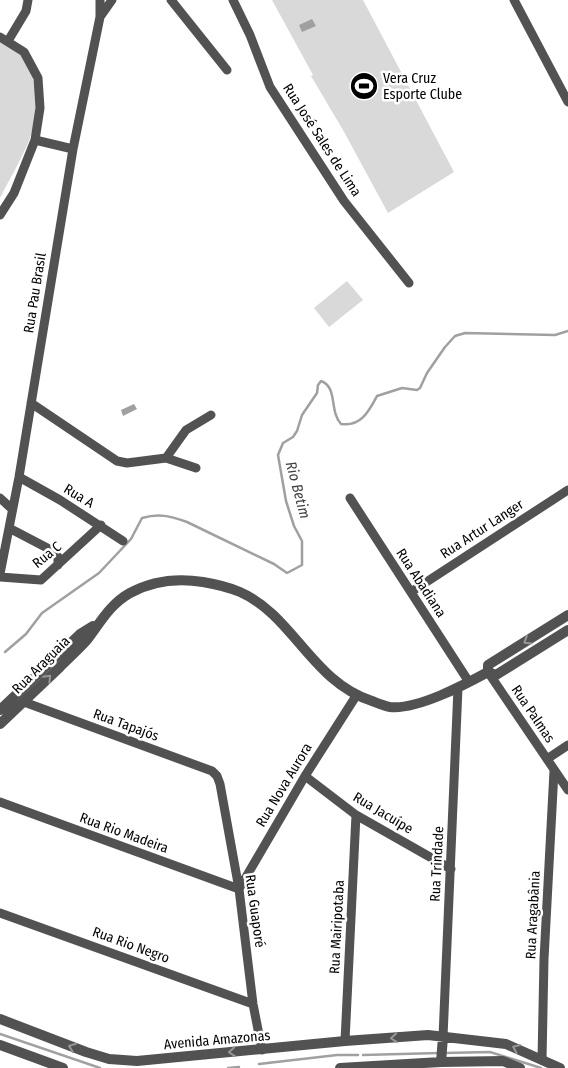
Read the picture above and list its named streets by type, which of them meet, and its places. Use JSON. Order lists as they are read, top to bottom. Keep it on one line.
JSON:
{"streets":{"street":["Rua José Sales de Lima","Rua Pau Brasil","Rua A","Rua Artur Langer","Rua C","Rua Abadiana","Rua Araguaia","Rua Palmas","Rua Tapajós","Rua Nova Aurora","Rua Jacuípe","Rua Rio Madeira","Rua Trindade","Rua Guaporé","Rua Aragabânia","Rua Mairipotaba","Rua Rio Negro","Avenida Amazonas"]},"crossings":[["Rua Pau Brasil","Rua A"],["Rua Pau Brasil","Rua C"],["Rua A","Rua C"],["Rua Artur Langer","Rua Abadiana"],["Rua Abadiana","Rua Araguaia"],["Rua Araguaia","Rua Palmas"],["Rua Araguaia","Rua Tapajós"],["Rua Araguaia","Rua Nova Aurora"],["Rua Araguaia","Rua Trindade"],["Rua Palmas","Rua Aragabânia"],["Rua Tapajós","Rua Guaporé"],["Rua Nova Aurora","Rua Jacuípe"],["Rua Nova Aurora","Rua Rio Madeira"],["Rua Nova Aurora","Rua Guaporé"],["Rua Jacuípe","Rua Trindade"],["Rua Jacuípe","Rua Mairipotaba"],["Rua Rio Madeira","Rua Guaporé"],["Rua Trindade","Avenida Amazonas"],["Rua Guaporé","Rua Rio Negro"],["Rua Guaporé","Avenida Amazonas"],["Rua Aragabânia","Avenida Amazonas"],["Rua Mairipotaba","Avenida Amazonas"]],"water":["Rio Betim"],"places":{"sports":["Vera Cruz Esporte Clube"]}}
